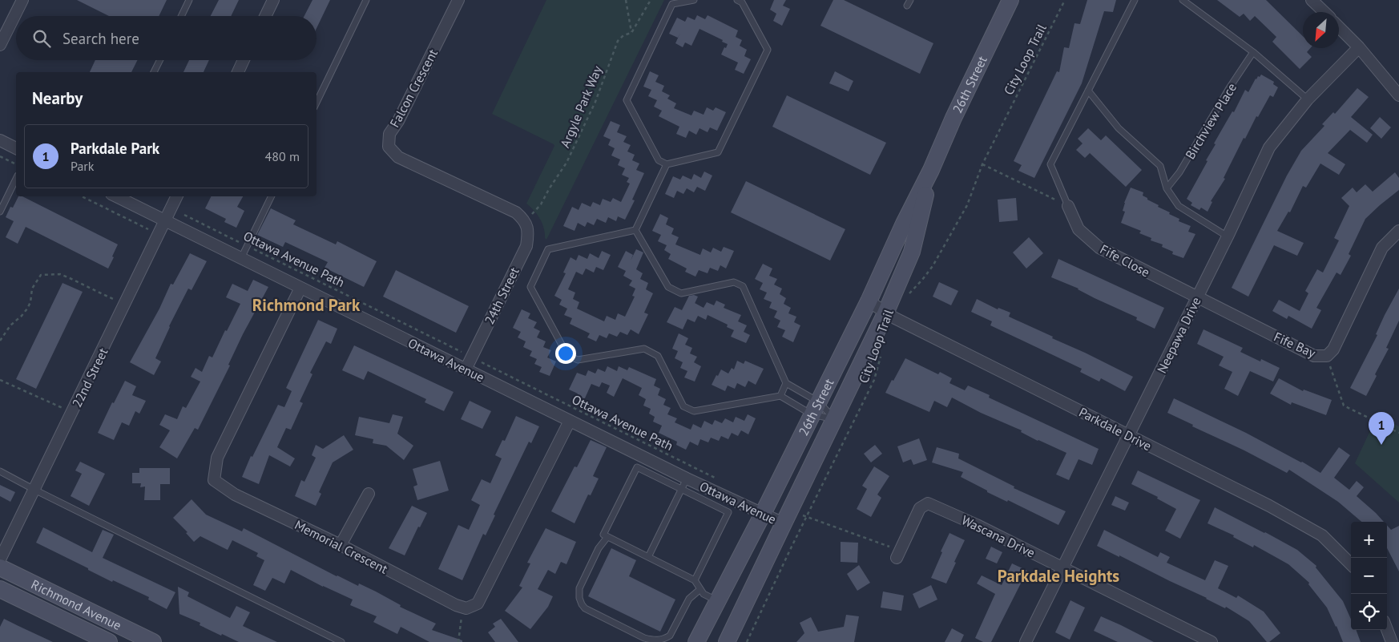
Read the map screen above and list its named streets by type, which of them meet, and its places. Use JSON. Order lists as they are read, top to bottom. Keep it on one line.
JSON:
{"streets":{"street":["26th Street","Falcon Crescent","Fife Close","24th Street","Neepawa Drive","Fife Bay","Ottawa Avenue","22nd Street","Parkdale Drive","Wascana Drive","Memorial Crescent","Richmond Avenue"],"lane":["Birchview Place"],"path":["City Loop Trail","Argyle Park Way","Ottawa Avenue Path"]},"crossings":[["26th Street","Ottawa Avenue"],["26th Street","Parkdale Drive"],["Falcon Crescent","Argyle Park Way"],["Falcon Crescent","24th Street"],["Argyle Park Way","24th Street"],["Fife Close","Neepawa Drive"],["Fife Close","Fife Bay"],["24th Street","Ottawa Avenue"],["Neepawa Drive","Fife Bay"],["Neepawa Drive","Parkdale Drive"],["Neepawa Drive","Wascana Drive"],["Ottawa Avenue","22nd Street"],["Ottawa Avenue","Memorial Crescent"]],"districts":["Richmond Park","Parkdale Heights"],"north":"bottom left","page":{"search":"Search here","heading":"Nearby","list":[{"mark":"1","name":"Parkdale Park","note":"Park","value":"480 m"}],"pins":"1","map_buttons":["+","−"]}}
